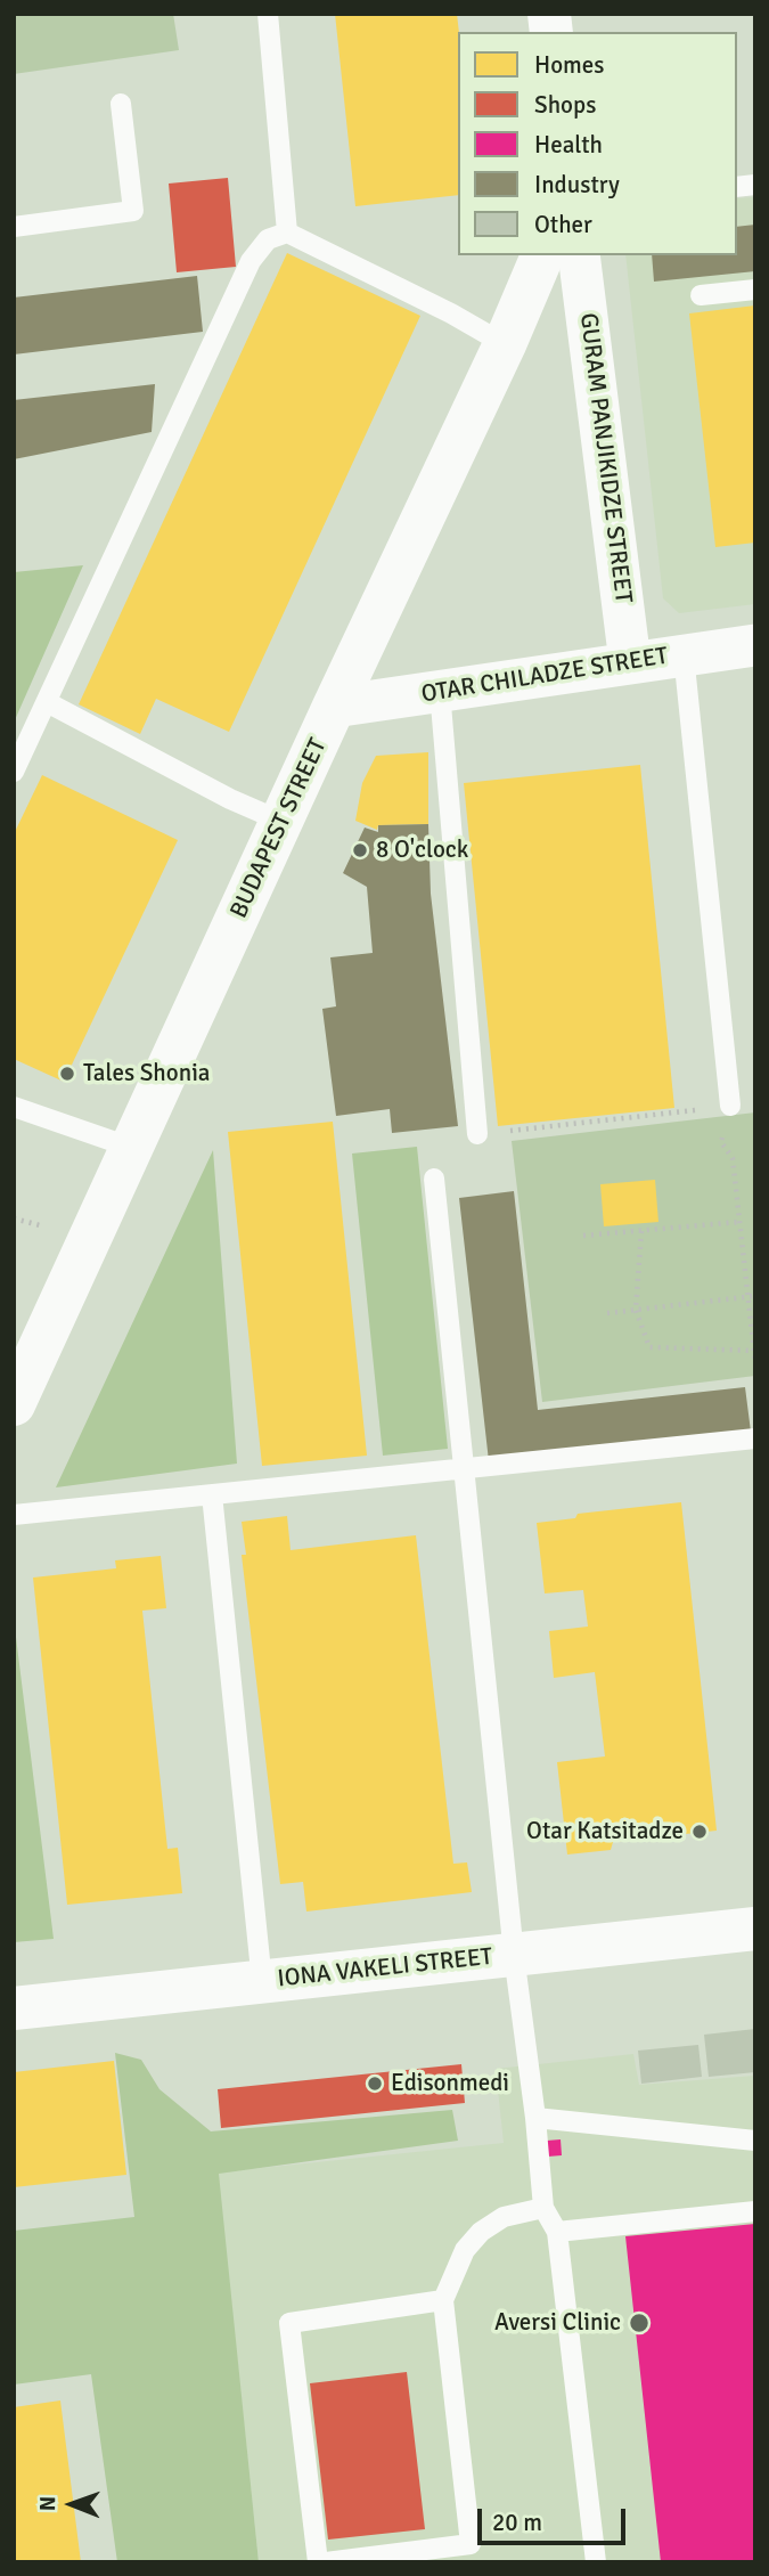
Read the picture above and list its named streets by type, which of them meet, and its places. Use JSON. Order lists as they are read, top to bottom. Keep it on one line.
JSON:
{"streets":{"main road":["BUDAPEST STREET","IONA VAKELI STREET"],"street":["GURAM PANJIKIDZE STREET","OTAR CHILADZE STREET"]},"crossings":[["GURAM PANJIKIDZE STREET","OTAR CHILADZE STREET"],["OTAR CHILADZE STREET","BUDAPEST STREET"]],"places":["8 O'clock","Tales Shonia","Otar Katsitadze","Edisonmedi","Aversi Clinic"],"legend":["Homes","Shops","Health","Industry","Other"],"scale_bar":"20 m","north":"left"}
